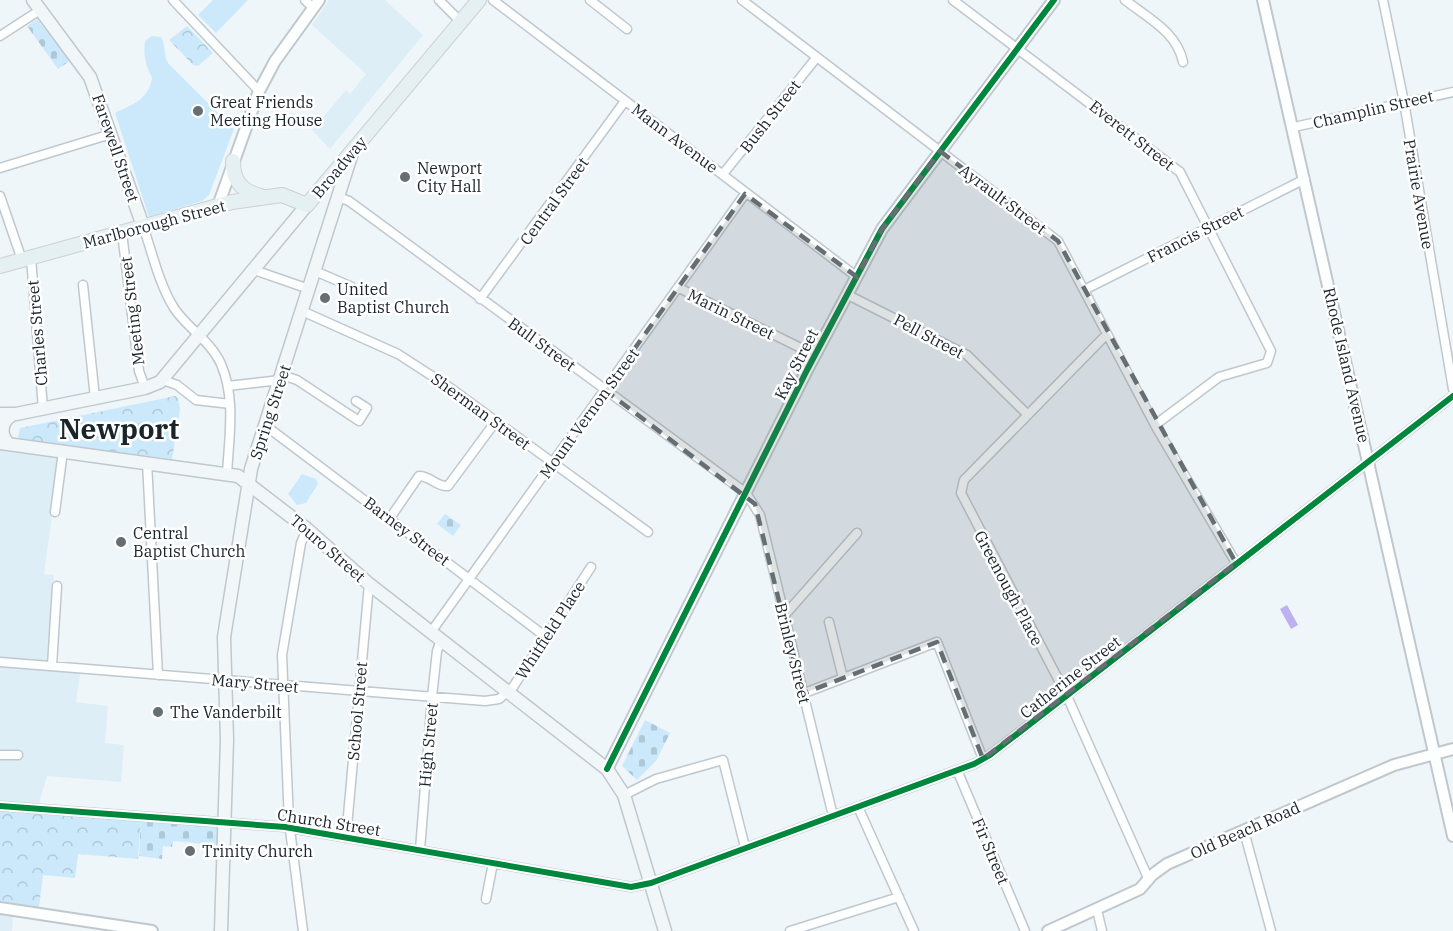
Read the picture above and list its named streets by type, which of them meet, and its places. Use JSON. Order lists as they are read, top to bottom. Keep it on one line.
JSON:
{"streets":{"main road":["Farewell Street","Broadway","Marlborough Street","Spring Street","Touro Street"],"street":["Champlin Street","Bush Street","Everett Street","Mann Avenue","Prairie Avenue","Ayrault Street","Central Street","Francis Street","Meeting Street","Marin Street","Charles Street","Pell Street","Bull Street","Kay Street","Rhode Island Avenue","Sherman Street","Mount Vernon Street","Barney Street","Greenough Place","Whitfield Place","Brinley Street","Catherine Street","Mary Street","School Street","High Street","Church Street","Old Beach Road","Fir Street"]},"crossings":[["Champlin Street","Prairie Avenue"],["Champlin Street","Rhode Island Avenue"],["Bush Street","Mann Avenue"],["Bush Street","Ayrault Street"],["Everett Street","Ayrault Street"],["Everett Street","Francis Street"],["Everett Street","Kay Street"],["Mann Avenue","Central Street"],["Mann Avenue","Kay Street"],["Mann Avenue","Mount Vernon Street"],["Farewell Street","Broadway"],["Farewell Street","Marlborough Street"],["Farewell Street","Touro Street"],["Broadway","Marlborough Street"],["Broadway","Spring Street"],["Ayrault Street","Francis Street"],["Ayrault Street","Kay Street"],["Ayrault Street","Greenough Place"],["Ayrault Street","Catherine Street"],["Central Street","Bull Street"],["Marlborough Street","Meeting Street"],["Marlborough Street","Charles Street"],["Francis Street","Rhode Island Avenue"],["Marin Street","Kay Street"],["Marin Street","Mount Vernon Street"],["Pell Street","Kay Street"],["Pell Street","Greenough Place"],["Bull Street","Kay Street"],["Bull Street","Spring Street"],["Bull Street","Mount Vernon Street"],["Bull Street","Brinley Street"],["Kay Street","Touro Street"],["Kay Street","Brinley Street"],["Rhode Island Avenue","Catherine Street"],["Rhode Island Avenue","Old Beach Road"],["Sherman Street","Spring Street"],["Sherman Street","Mount Vernon Street"],["Spring Street","Barney Street"],["Spring Street","Touro Street"],["Spring Street","Mary Street"],["Spring Street","Church Street"],["Mount Vernon Street","Barney Street"],["Mount Vernon Street","Touro Street"],["Barney Street","Whitfield Place"],["Touro Street","Whitfield Place"],["Touro Street","Catherine Street"],["Touro Street","Mary Street"],["Touro Street","School Street"],["Touro Street","High Street"],["Touro Street","Church Street"],["Greenough Place","Catherine Street"],["Greenough Place","Old Beach Road"],["Whitfield Place","Mary Street"],["Brinley Street","Catherine Street"],["Catherine Street","Church Street"],["Catherine Street","Fir Street"],["Mary Street","School Street"],["Mary Street","High Street"],["School Street","Church Street"],["High Street","Church Street"]],"districts":["Newport"],"places":["Great Friends Meeting House","Newport City Hall","United Baptist Church","Central Baptist Church","The Vanderbilt","Trinity Church"]}
